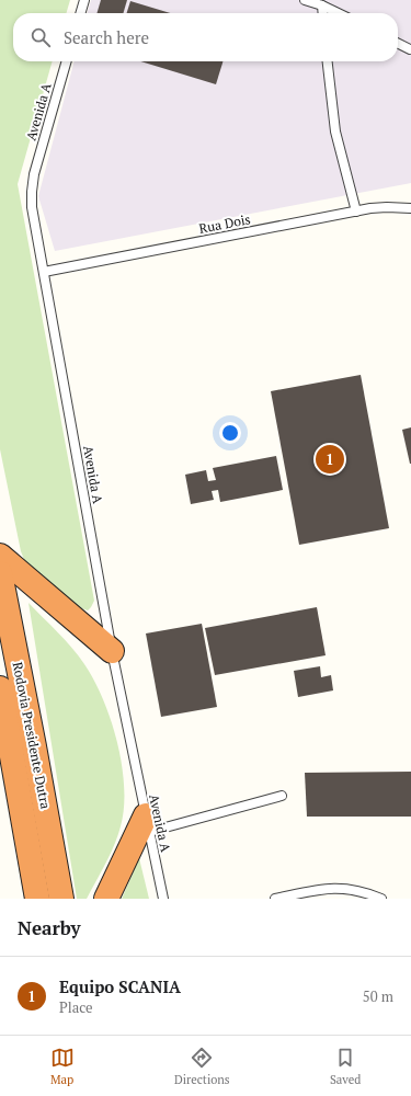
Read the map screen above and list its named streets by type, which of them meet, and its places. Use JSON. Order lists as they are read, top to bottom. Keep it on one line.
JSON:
{"streets":{"highway":["Rodovia Presidente Dutra"],"lane":["Avenida A","Rua Dois"]},"crossings":[["Avenida A","Rua Dois"]],"page":{"search":"Search here","pins":"1","heading":"Nearby","list":[{"mark":"1","name":"Equipo SCANIA","note":"Place","value":"50 m"}],"nav":["Map","Directions","Saved"]}}
